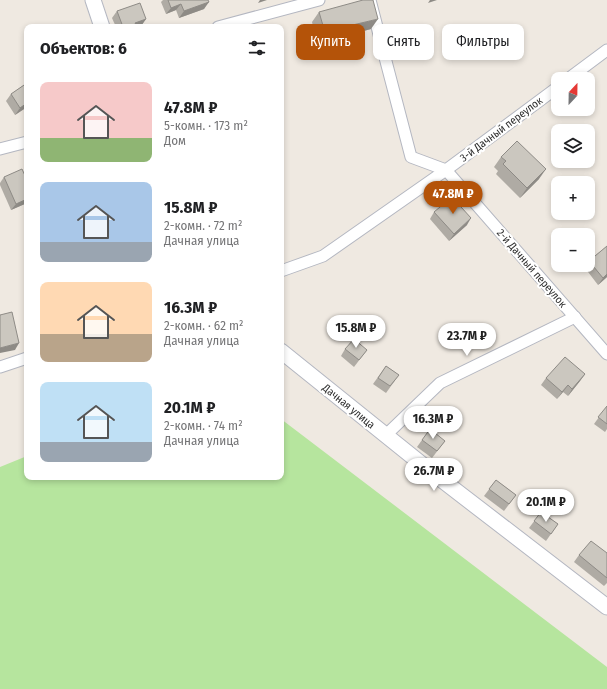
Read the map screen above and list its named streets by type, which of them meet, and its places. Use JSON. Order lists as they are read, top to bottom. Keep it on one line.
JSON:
{"streets":{"street":["3-й Дачный переулок","2-й Дачный переулок","Дачная улица"]},"crossings":[["3-й Дачный переулок","2-й Дачный переулок"]],"north":"top","page":{"chip":["Купить","Снять","Фильтры"],"heading":"Объектов: 6","map_buttons":["+","−"],"list":[{"name":"47.8M ₽","note":"5-комн. · 173 m² · Дом"},{"name":"15.8M ₽","note":"2-комн. · 72 m² · Дачная улица"},{"name":"16.3M ₽","note":"2-комн. · 62 m² · Дачная улица"},{"name":"20.1M ₽","note":"2-комн. · 74 m² · Дачная улица"}],"price":["47.8M ₽","15.8M ₽","23.7M ₽","16.3M ₽","26.7M ₽","20.1M ₽"]}}
